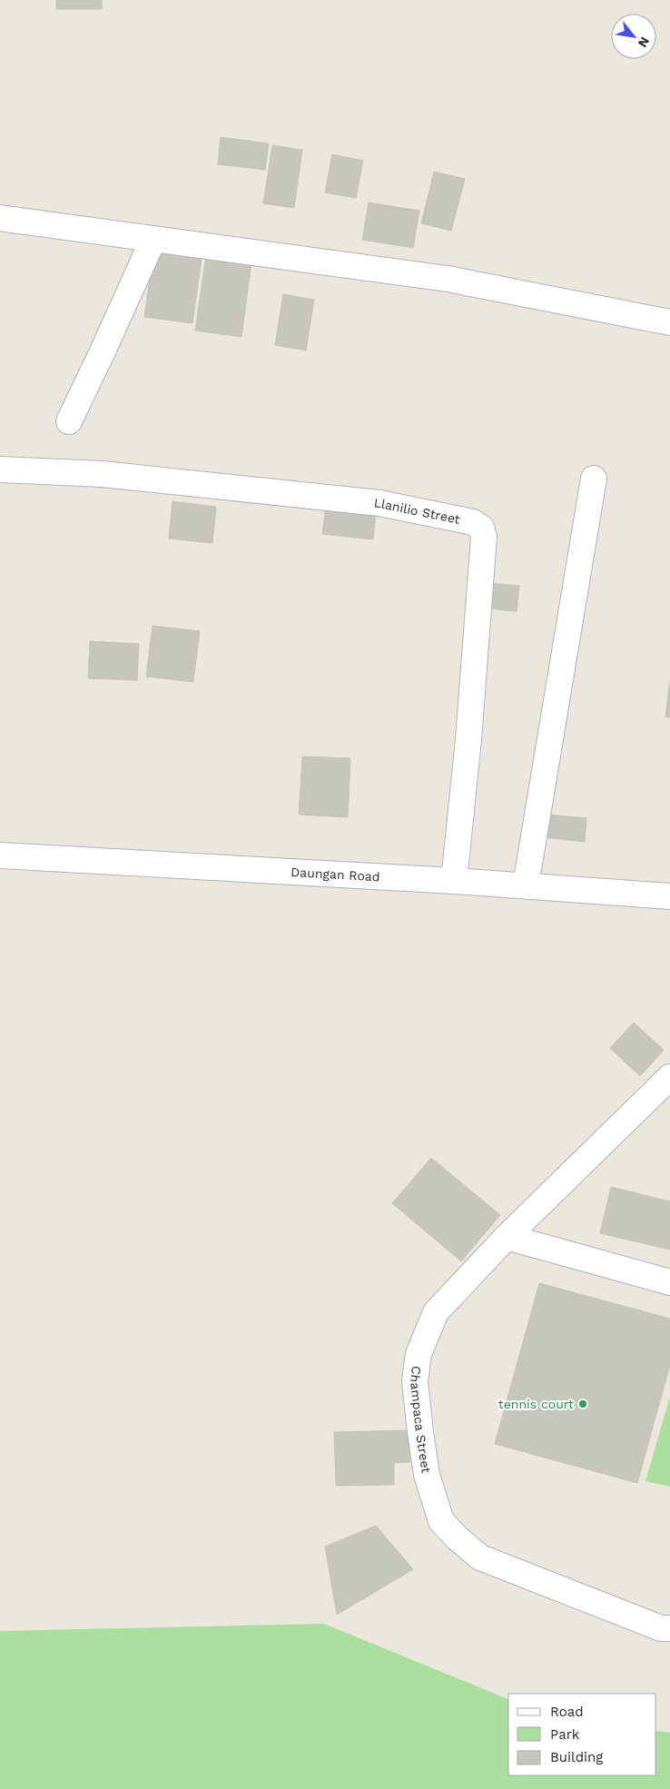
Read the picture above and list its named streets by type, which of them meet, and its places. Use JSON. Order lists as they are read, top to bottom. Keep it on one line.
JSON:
{"streets":{"street":["Llanilio Street","Daungan Road","Champaca Street"]},"crossings":[["Llanilio Street","Daungan Road"]],"places":["tennis court"],"legend":["Road","Park","Building"],"north":"bottom right"}
